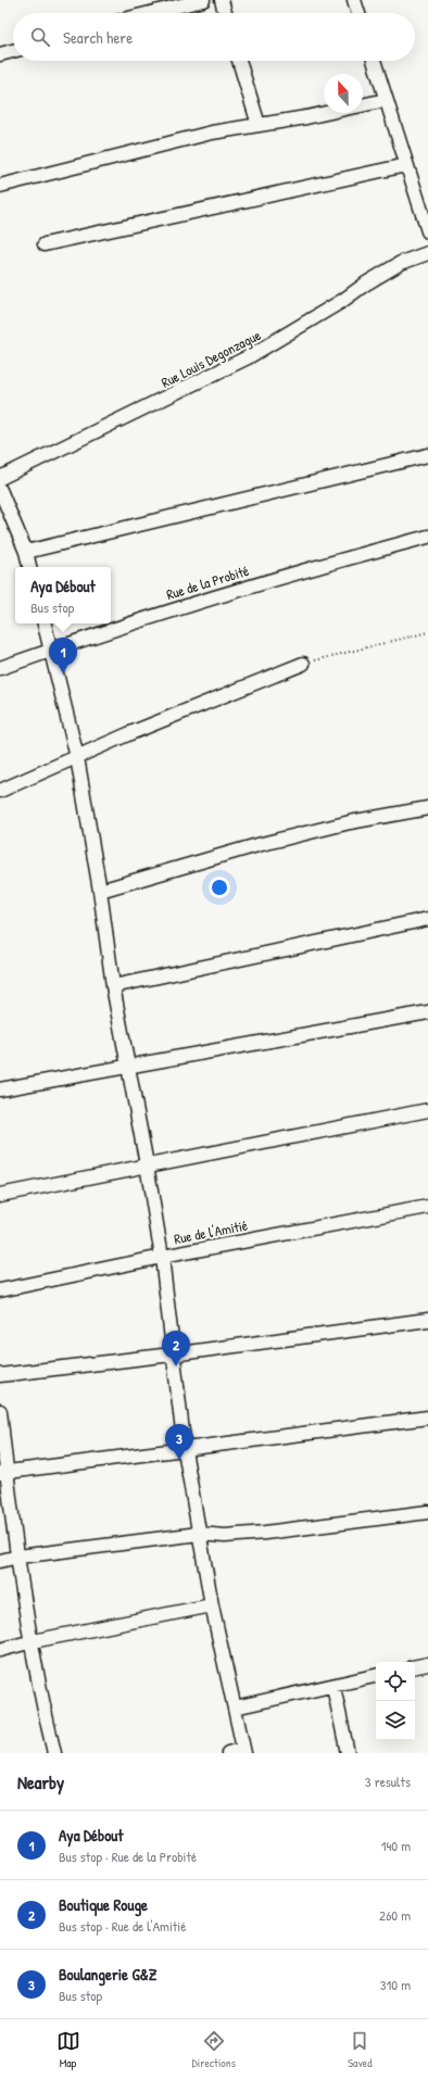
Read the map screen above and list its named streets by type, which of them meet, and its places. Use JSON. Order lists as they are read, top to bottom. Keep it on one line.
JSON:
{"streets":{"street":["Rue Louis Degonzague","Rue de la Probité","Rue de l'Amitié"]},"north":"top","page":{"search":"Search here","popup":["Aya Débout","Bus stop"],"pins":["1","2","3"],"heading":["Nearby","3 results"],"list":[{"mark":"1","name":"Aya Débout","note":"Bus stop · Rue de la Probité","value":"140 m"},{"mark":"2","name":"Boutique Rouge","note":"Bus stop · Rue de l'Amitié","value":"260 m"},{"mark":"3","name":"Boulangerie G&Z","note":"Bus stop","value":"310 m"}],"nav":["Map","Directions","Saved"]}}
